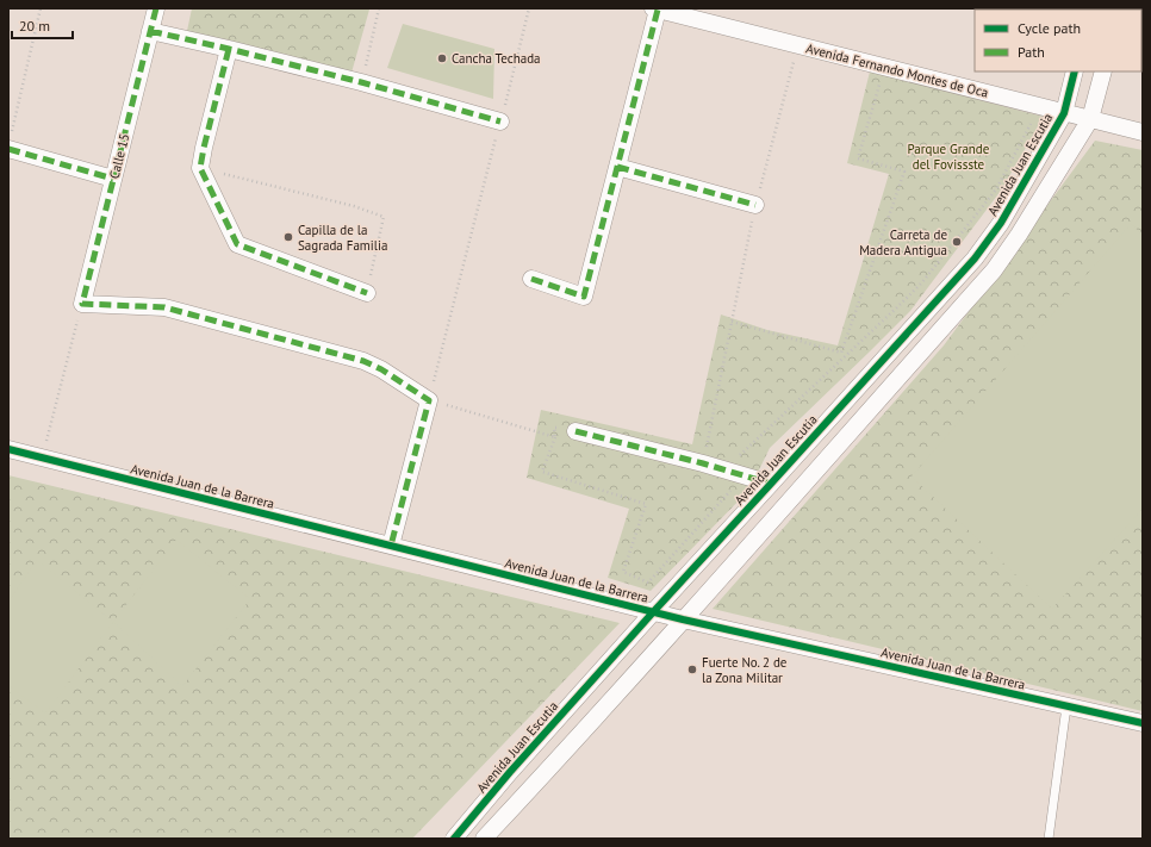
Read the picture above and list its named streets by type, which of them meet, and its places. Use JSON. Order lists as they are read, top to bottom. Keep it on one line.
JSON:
{"streets":{"street":["Avenida Fernando Montes de Oca","Calle 15","Avenida Juan Escutia","Avenida Juan de la Barrera"]},"crossings":[["Avenida Fernando Montes de Oca","Avenida Juan Escutia"],["Avenida Juan Escutia","Avenida Juan de la Barrera"]],"parks":["Parque Grande del Fovissste"],"places":["Cancha Techada","Capilla de la Sagrada Familia","Carreta de Madera Antigua","Fuerte No. 2 de la Zona Militar"],"legend":["Cycle path","Path"],"scale_bar":"20 m"}
